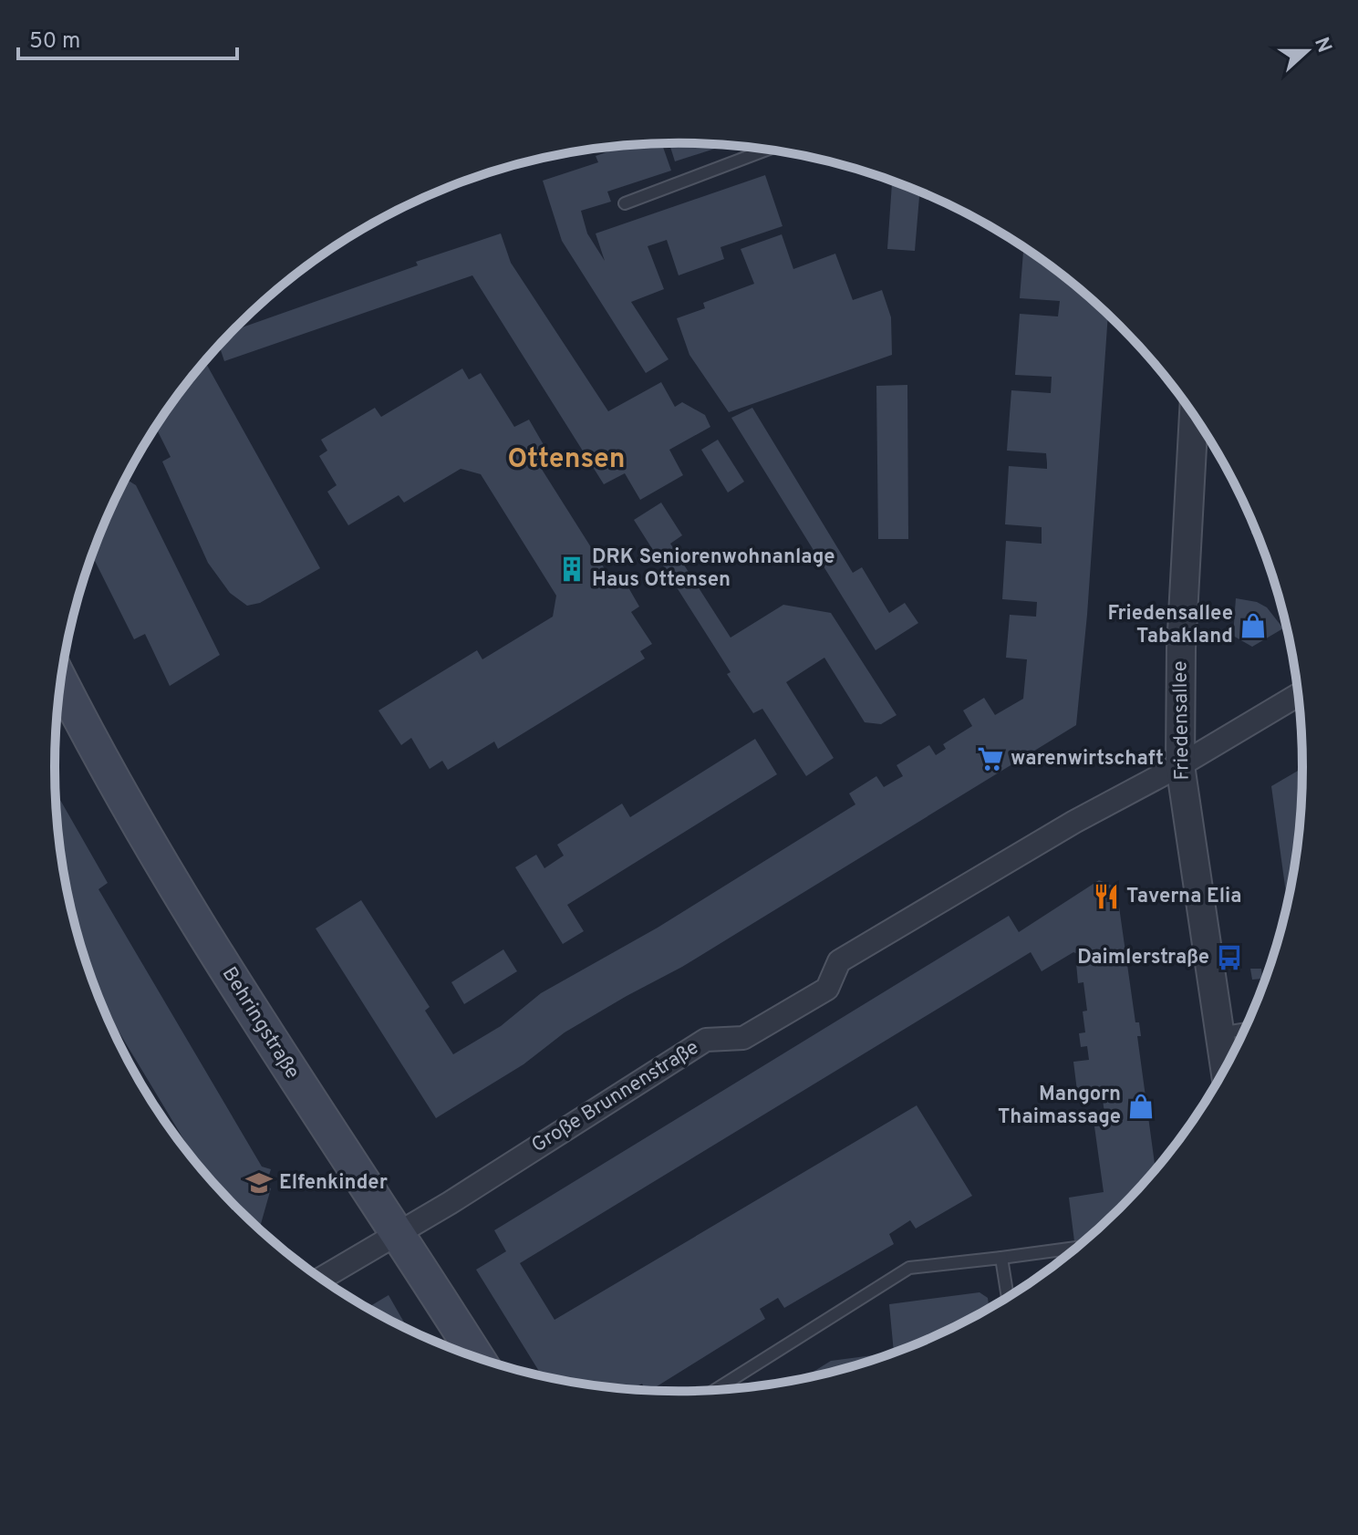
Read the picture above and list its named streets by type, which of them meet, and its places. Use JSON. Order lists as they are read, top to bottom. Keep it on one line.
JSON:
{"streets":{"main road":["Behringstraße"],"street":["Friedensallee","Große Brunnenstraße"]},"crossings":[["Friedensallee","Große Brunnenstraße"],["Behringstraße","Große Brunnenstraße"]],"districts":["Ottensen"],"places":{"building":["DRK Seniorenwohnanlage Haus Ottensen"],"shop":["Friedensallee Tabakland","Mangorn Thaimassage"],"supermarket":["warenwirtschaft"],"restaurant":["Taverna Elia"],"bus stop":["Daimlerstraße"],"school or university":["Elfenkinder"]},"scale_bar":"50 m","north":"right"}
